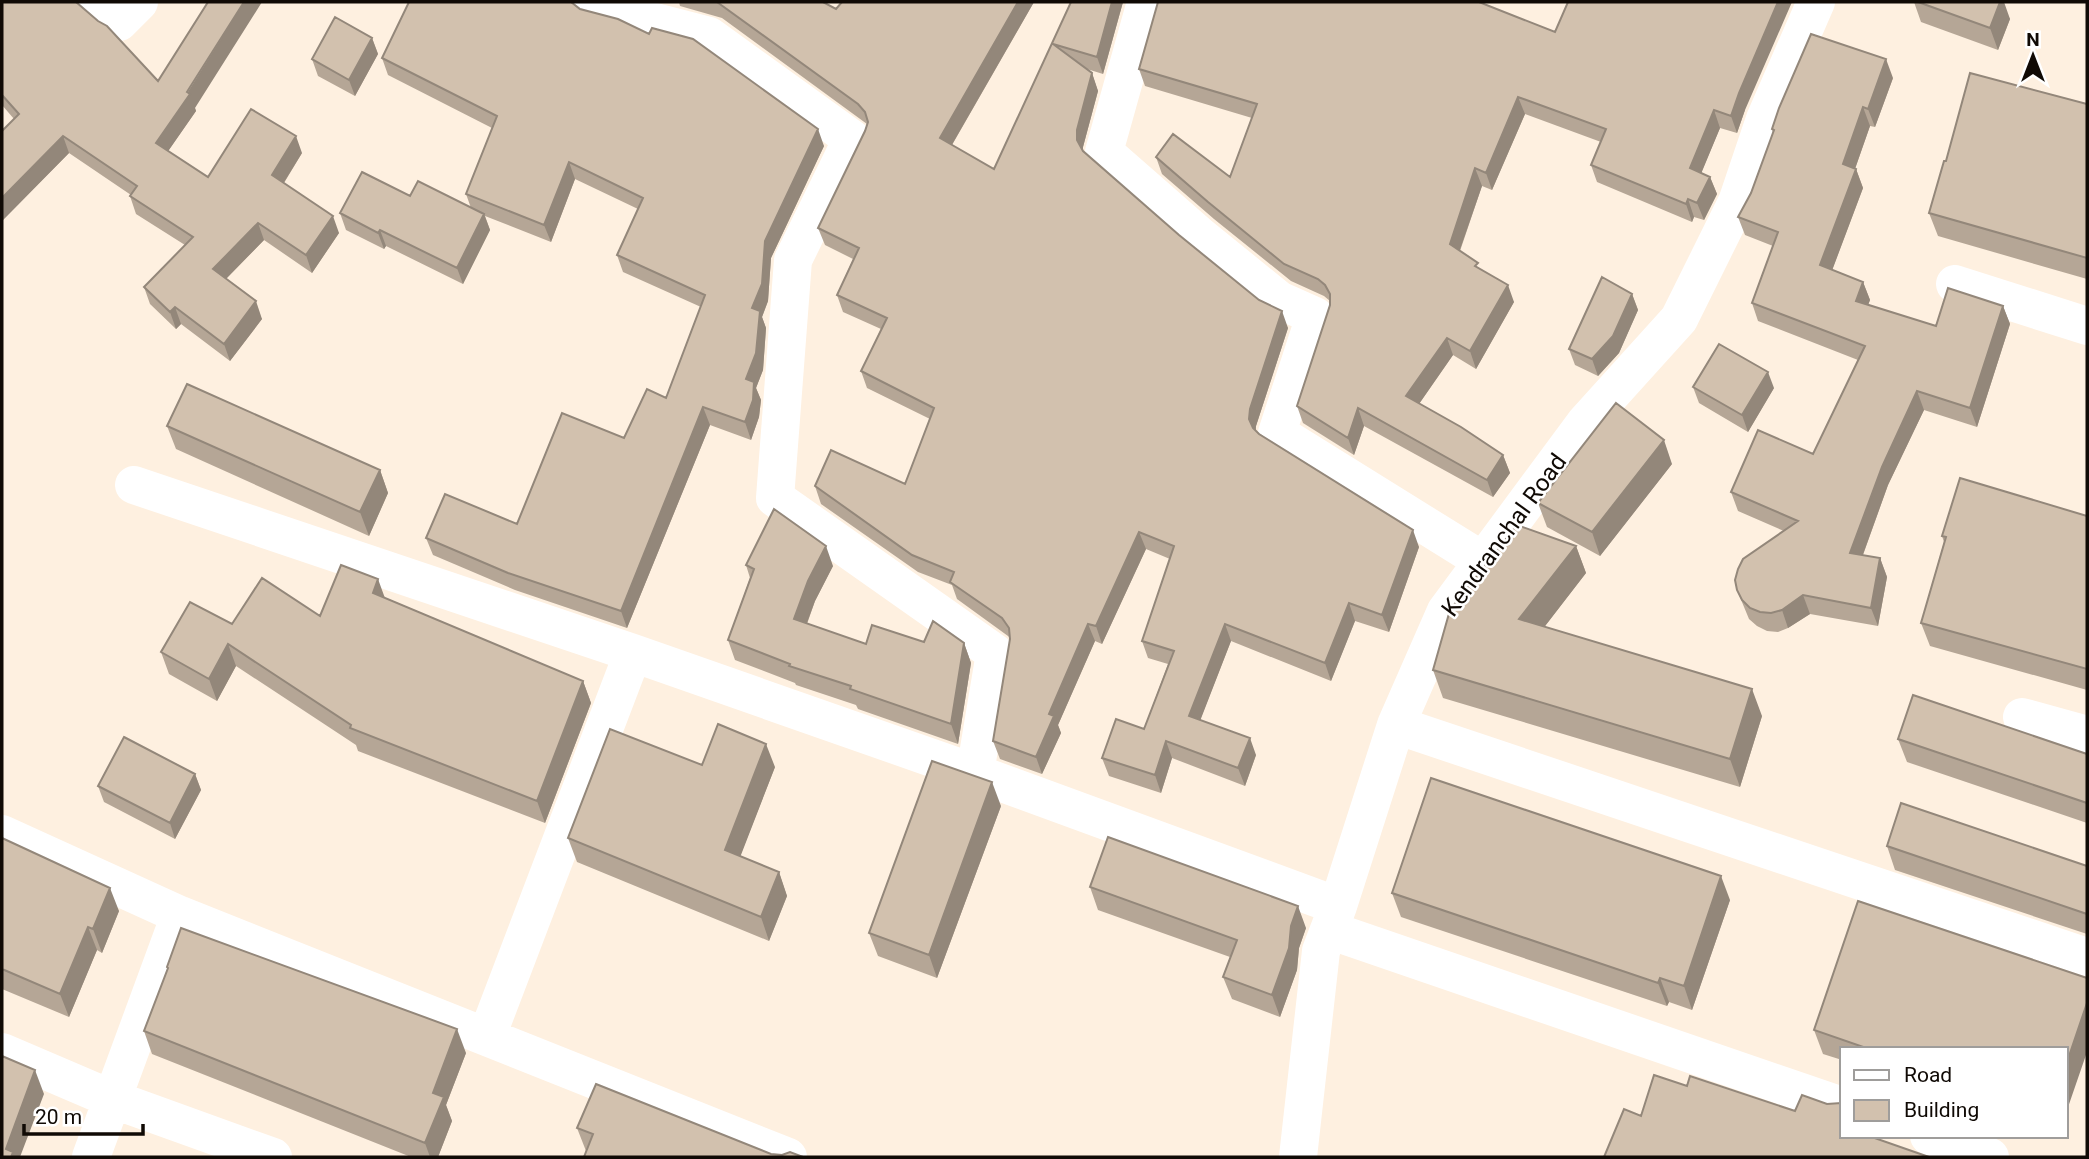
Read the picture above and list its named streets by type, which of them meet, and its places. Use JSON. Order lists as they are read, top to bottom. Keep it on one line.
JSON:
{"streets":{"street":["Kendranchal Road"]},"legend":["Road","Building"],"scale_bar":"20 m","north":"top"}
